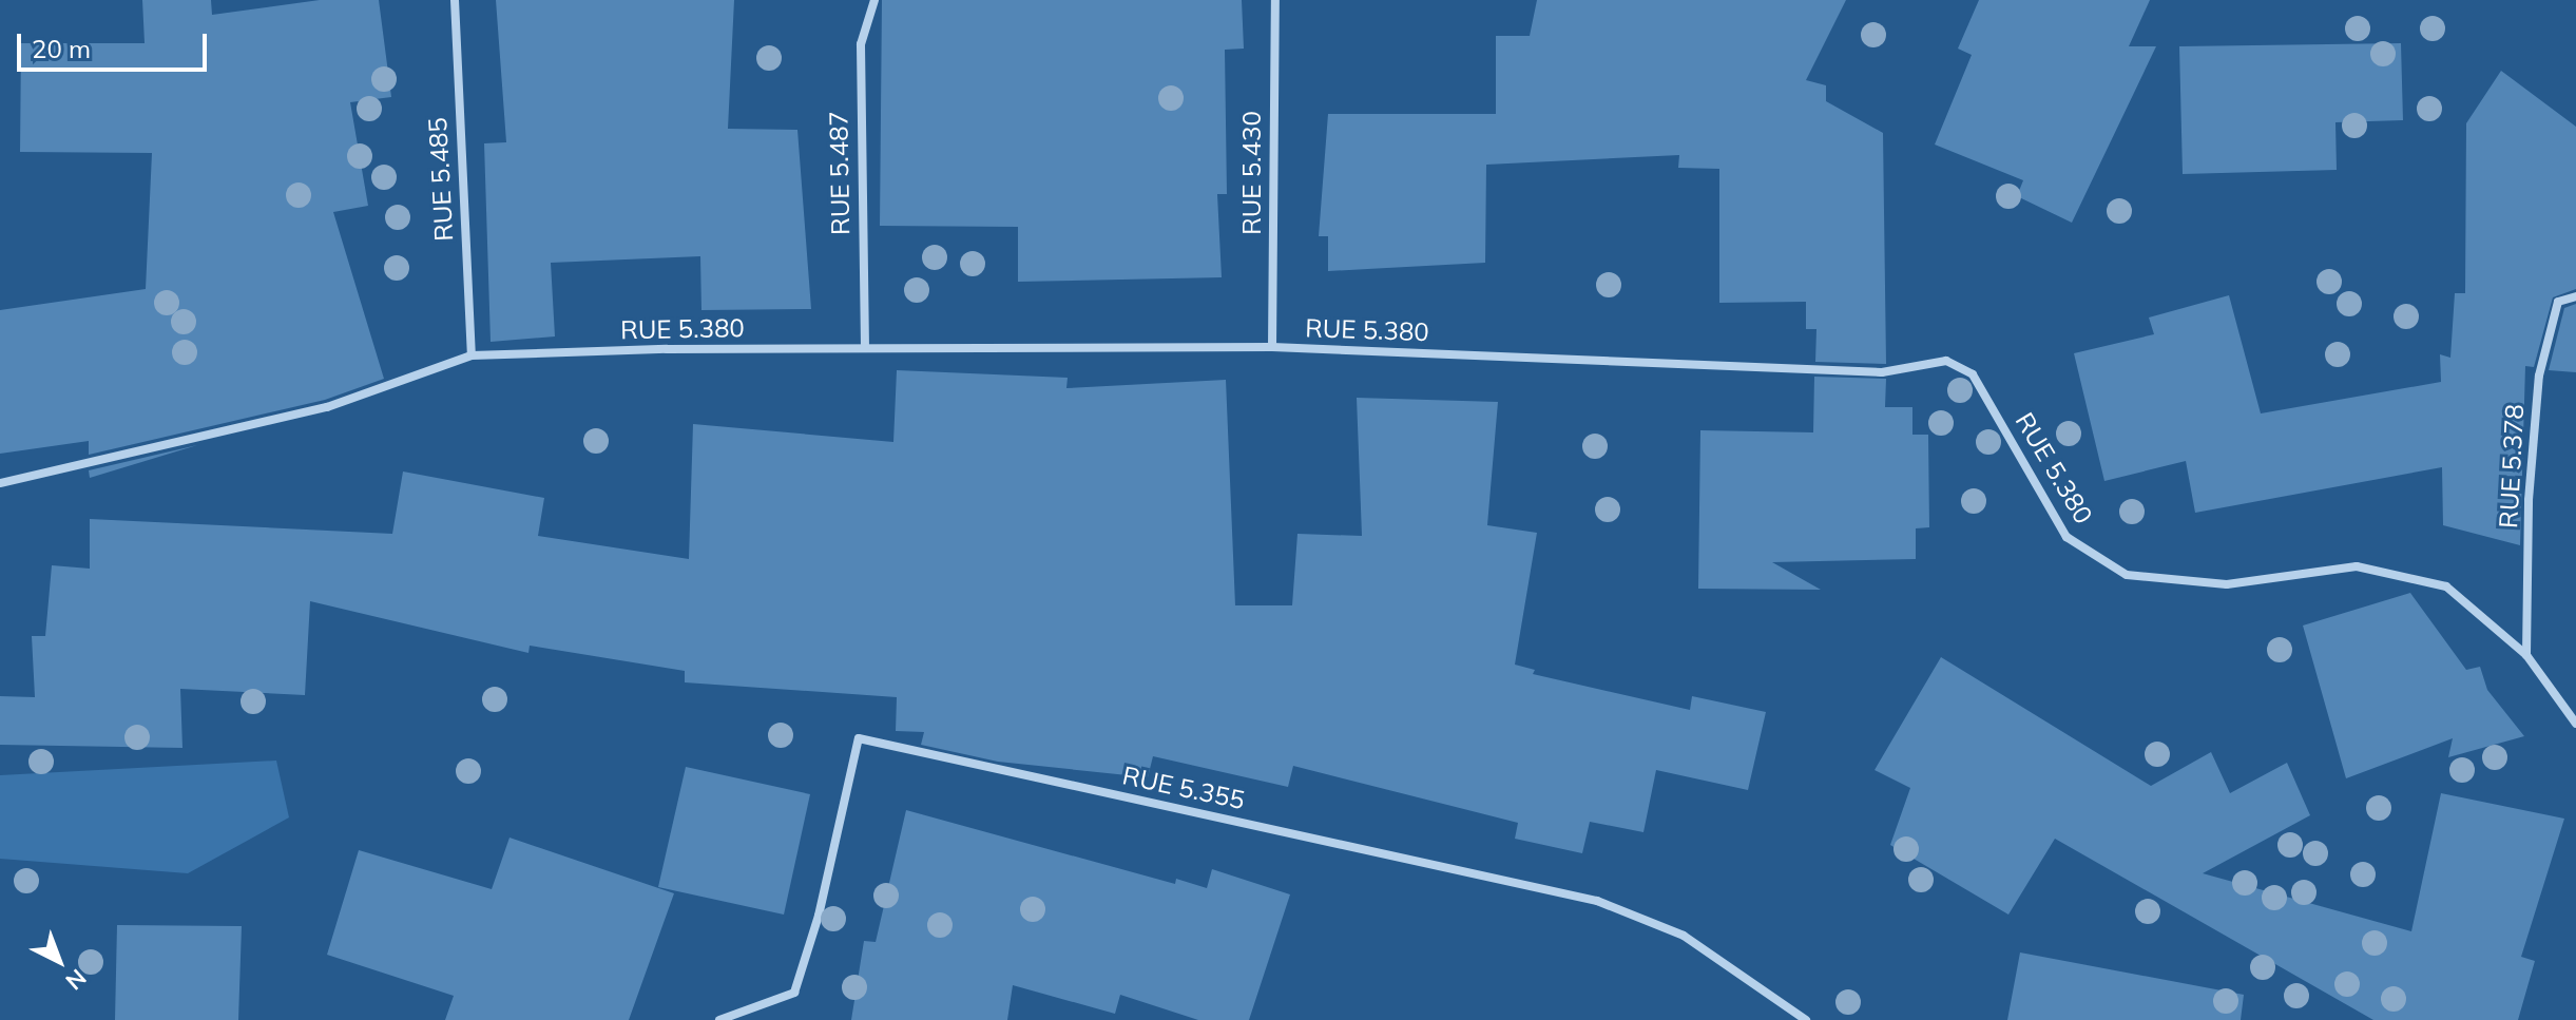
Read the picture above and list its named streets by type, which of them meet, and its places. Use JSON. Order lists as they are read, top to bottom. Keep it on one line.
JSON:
{"streets":{"street":["RUE 5.487","RUE 5.430","RUE 5.485","RUE 5.380","RUE 5.378","RUE 5.355"]},"crossings":[["RUE 5.487","RUE 5.380"],["RUE 5.430","RUE 5.380"],["RUE 5.485","RUE 5.380"],["RUE 5.380","RUE 5.378"]],"scale_bar":"20 m","north":"bottom right"}
